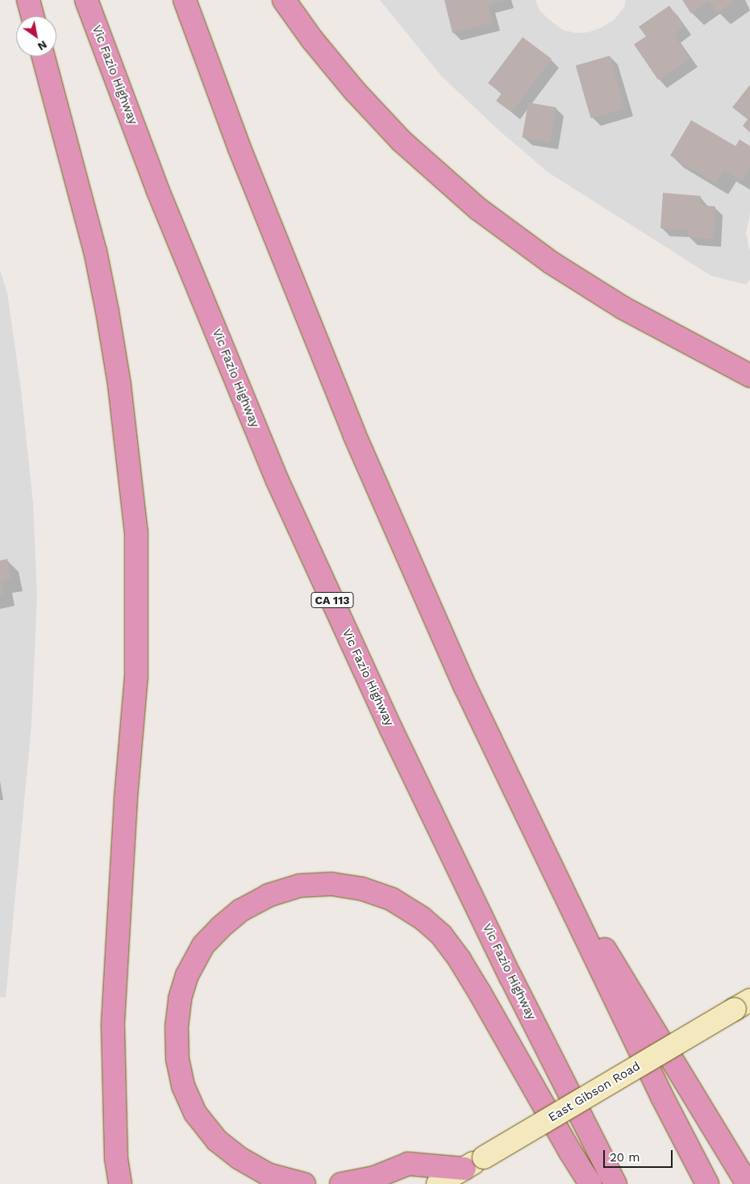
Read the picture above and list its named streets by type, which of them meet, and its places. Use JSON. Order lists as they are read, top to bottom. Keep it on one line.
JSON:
{"streets":{"highway":["Vic Fazio Highway","CA 113"],"main road":["East Gibson Road"]},"scale_bar":"20 m","north":"bottom right"}
